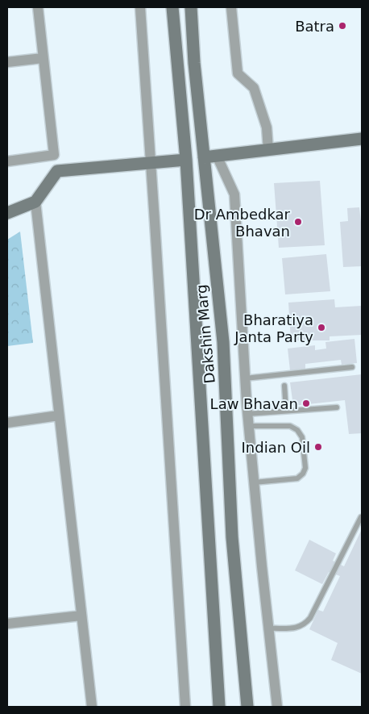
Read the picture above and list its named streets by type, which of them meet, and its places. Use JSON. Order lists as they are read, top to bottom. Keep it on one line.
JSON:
{"streets":{"main road":["Dakshin Marg"]},"places":["Batra","Dr Ambedkar Bhavan","Bharatiya Janta Party","Law Bhavan","Indian Oil"]}
